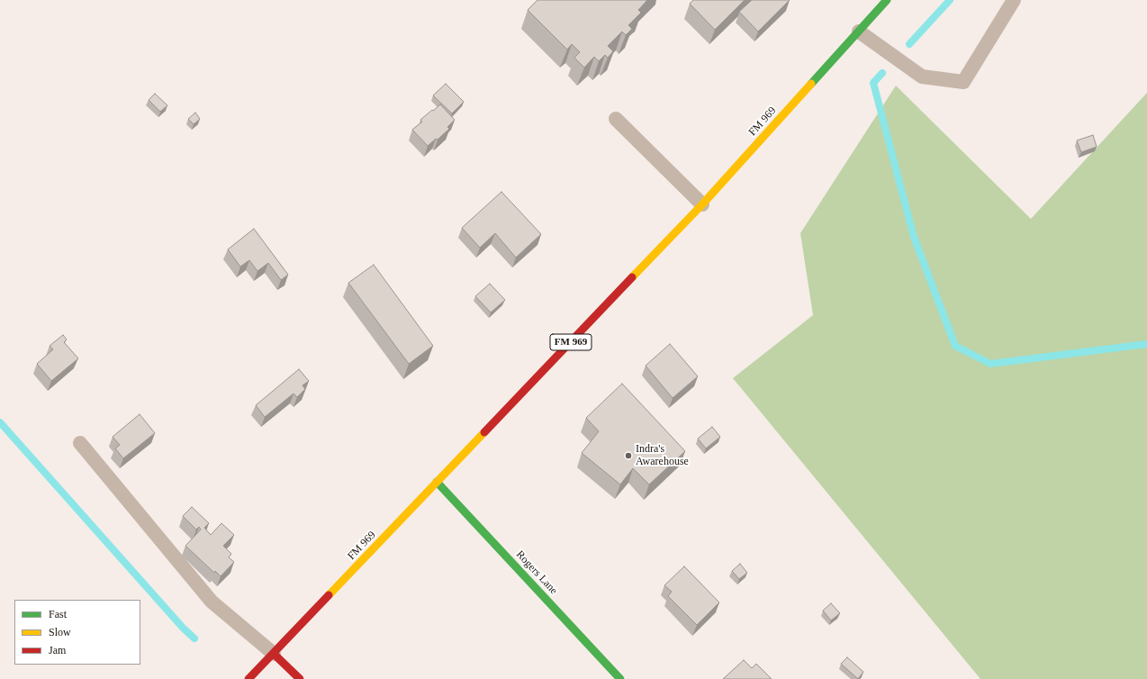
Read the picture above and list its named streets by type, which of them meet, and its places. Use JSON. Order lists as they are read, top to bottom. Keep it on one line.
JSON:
{"streets":{"main road":["FM 969","Rogers Lane"]},"crossings":[["FM 969","Rogers Lane"]],"places":["Indra's Awarehouse"],"legend":["Fast","Slow","Jam"]}
